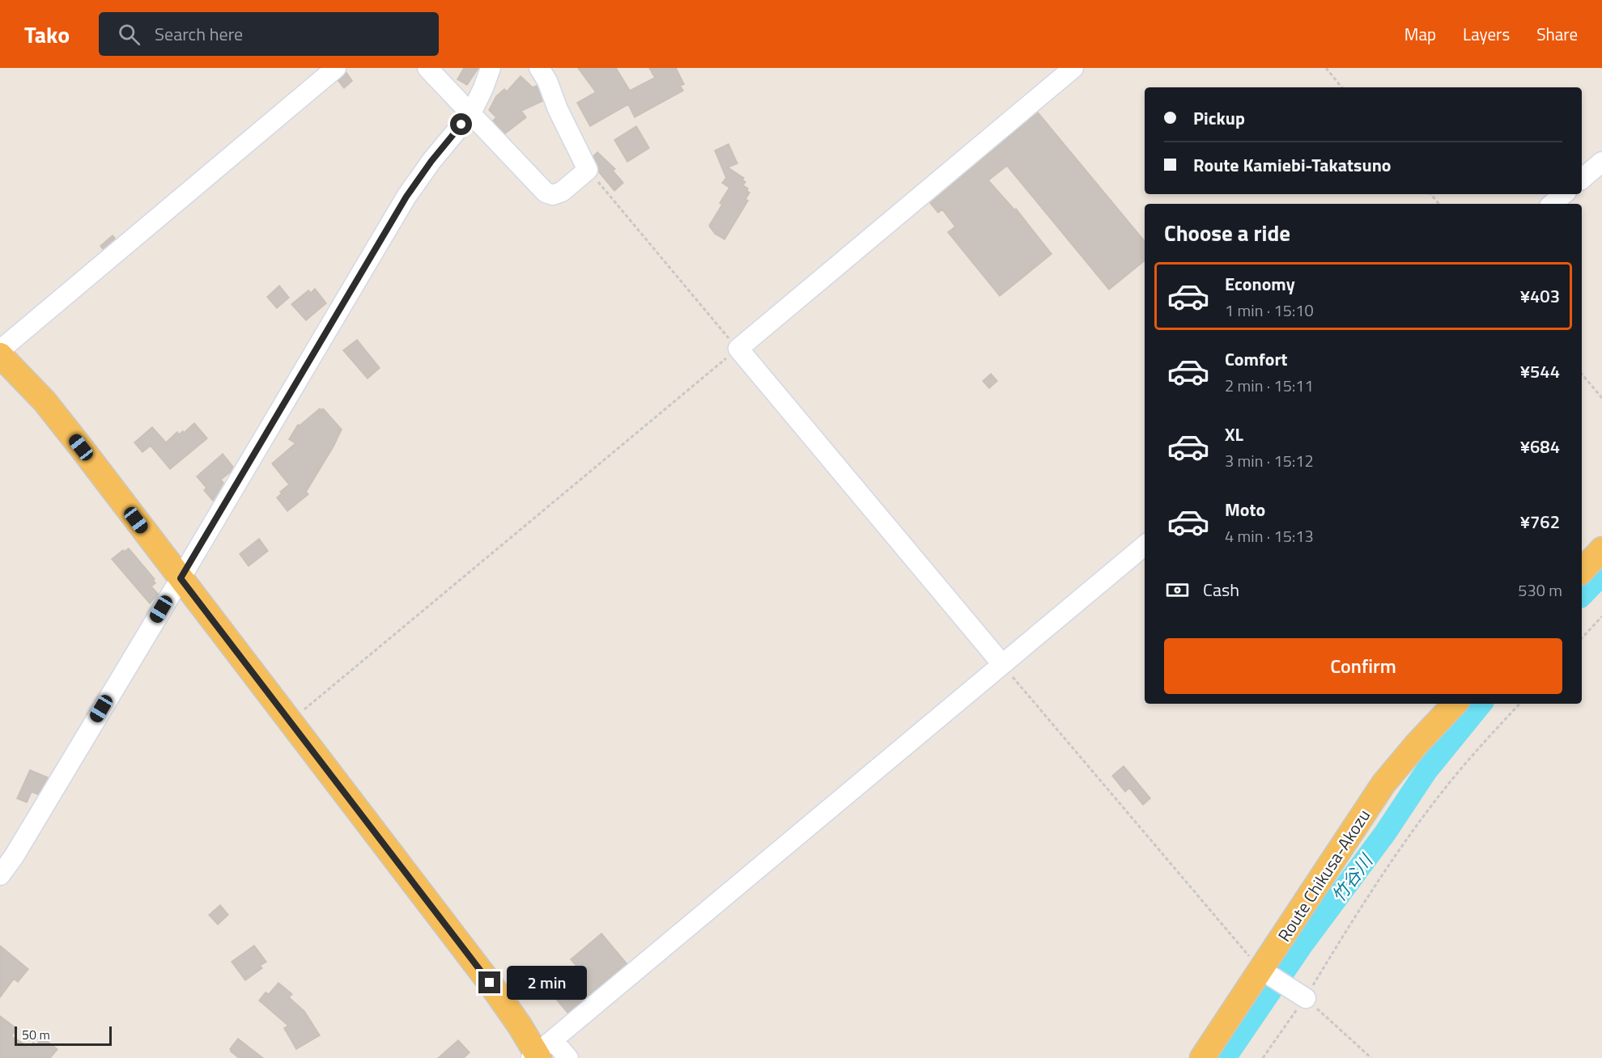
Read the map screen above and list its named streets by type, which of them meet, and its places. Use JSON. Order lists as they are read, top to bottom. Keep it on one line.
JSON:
{"streets":{"main road":["Route Chikusa-Akozu"]},"water":["竹谷川"],"scale_bar":"50 m","page":{"header":"Tako","search":"Search here","nav":["Map","Layers","Share"],"banner":["Pickup","Route Kamiebi-Takatsuno"],"heading":"Choose a ride","list":[{"name":"Economy","note":"1 min · 15:10","value":"¥403"},{"name":"Comfort","note":"2 min · 15:11","value":"¥544"},{"name":"XL","note":"3 min · 15:12","value":"¥684"},{"name":"Moto","note":"4 min · 15:13","value":"¥762"}],"pay":["Cash","530 m"],"buttons":"Confirm","bubble":"2 min","scale":"50 m"}}
